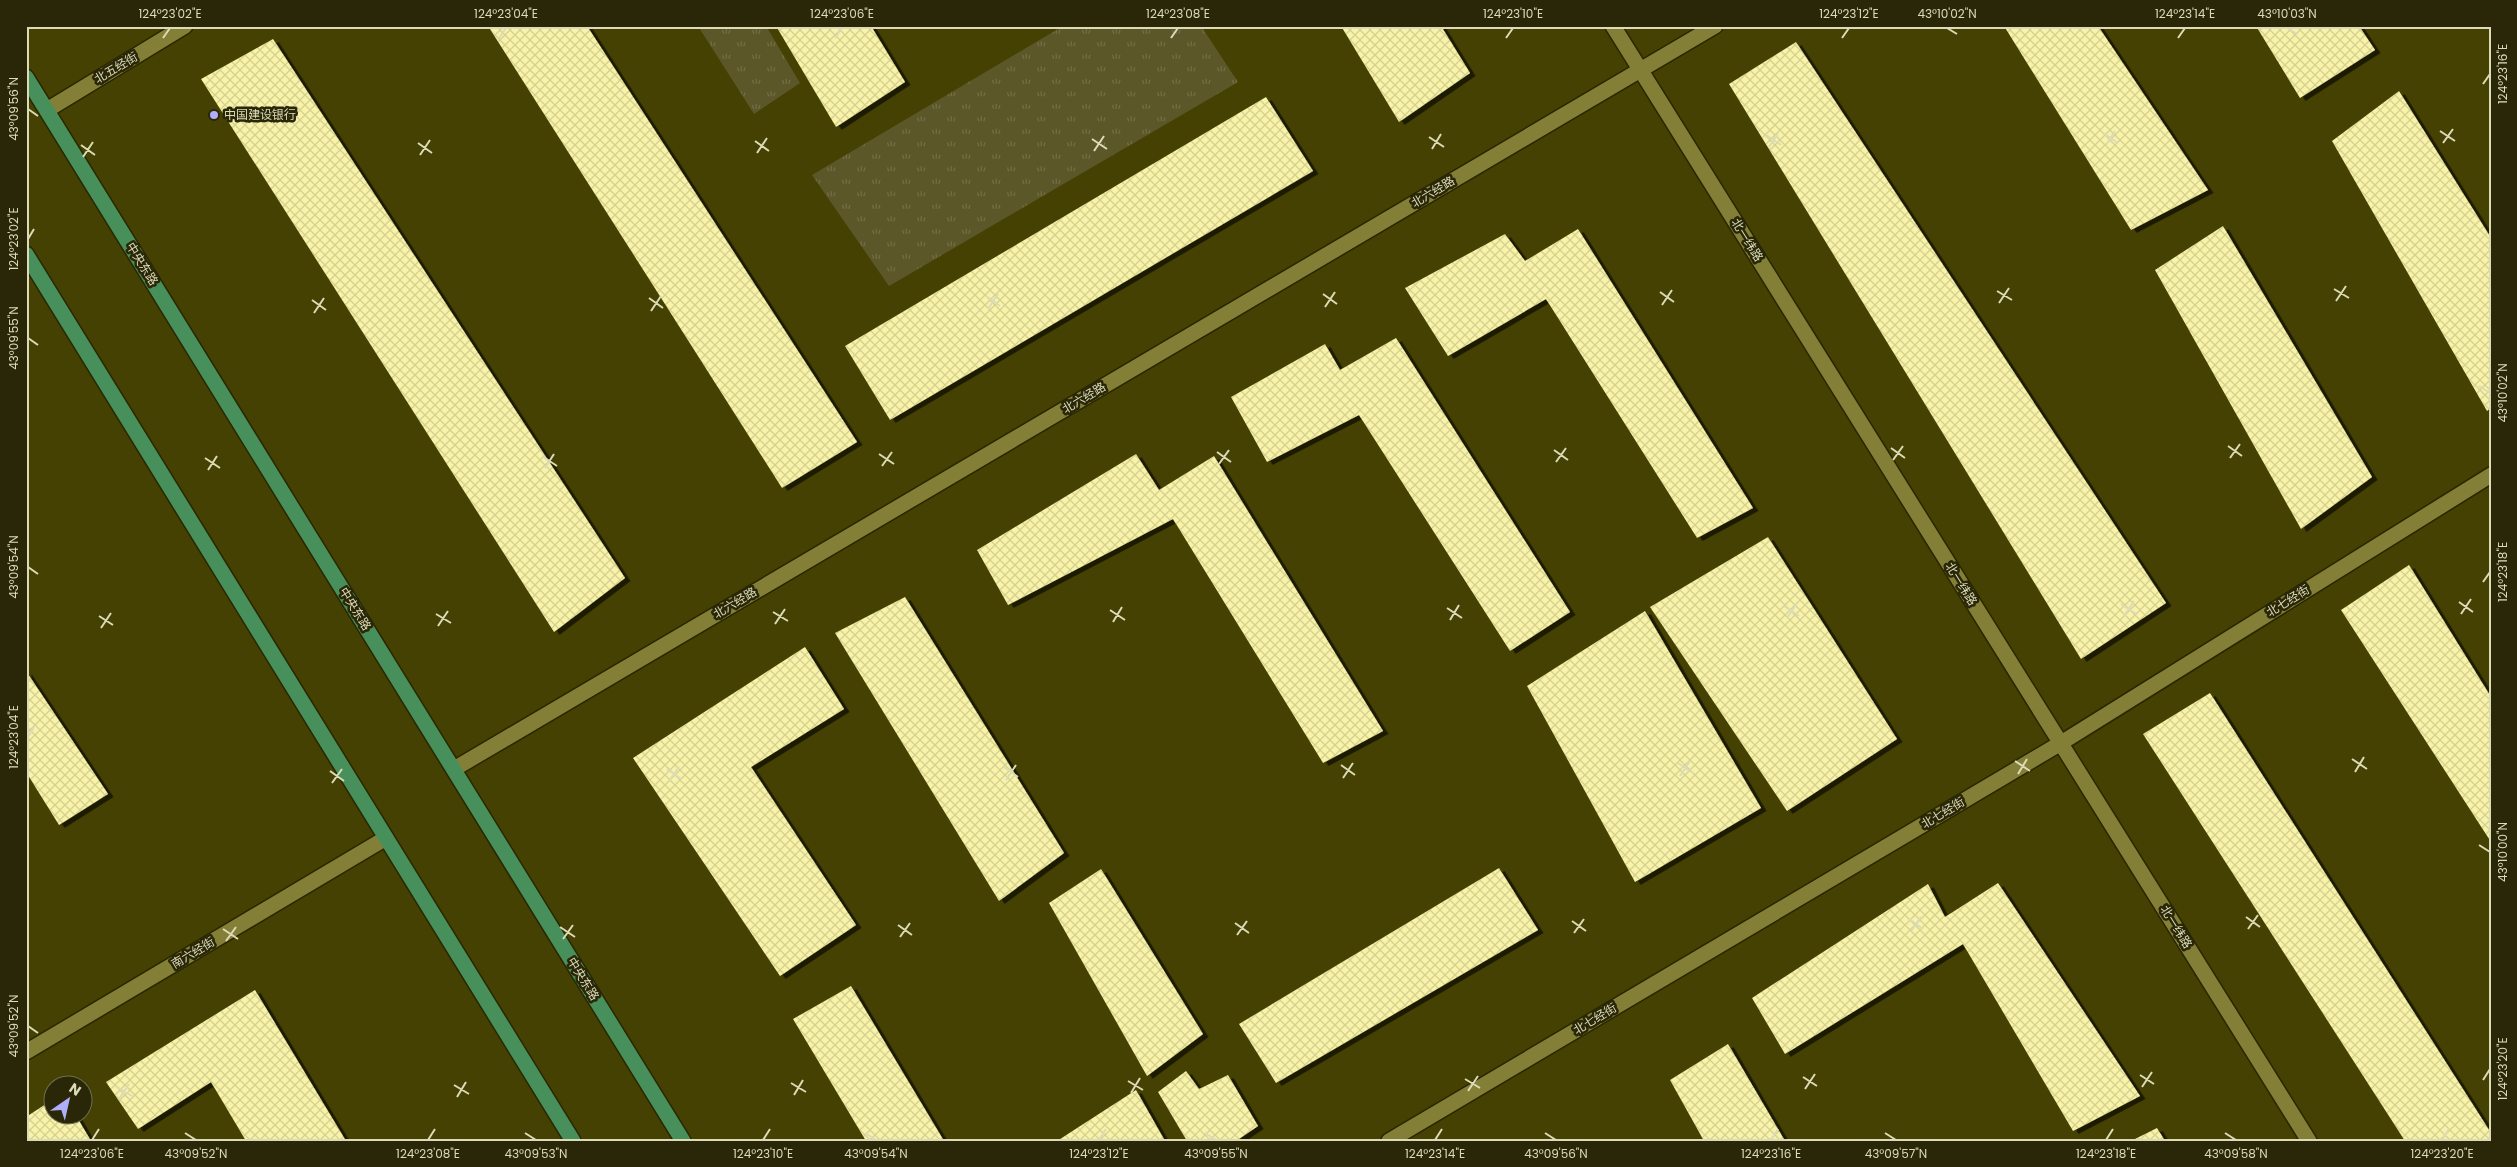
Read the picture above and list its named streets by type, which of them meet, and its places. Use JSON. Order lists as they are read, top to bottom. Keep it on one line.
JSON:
{"streets":{"main road":["中央东路"],"street":["北五经街","北六经路","北一纬路","北七经街","南六经街"]},"crossings":[["北五经街","中央东路"],["北六经路","北一纬路"],["北六经路","中央东路"],["北一纬路","北七经街"]],"places":["中国建设银行"],"north":"top right","coordinates":["124°23'02\"E","124°23'04\"E","124°23'06\"E","124°23'08\"E","124°23'10\"E","124°23'12\"E","43°10'02\"N","124°23'14\"E","43°10'03\"N","124°23'16\"E","43°09'56\"N","43°09'55\"N","43°09'54\"N","124°23'18\"E","43°10'00\"N","43°09'52\"N","124°23'20\"E","43°09'53\"N","43°09'57\"N","43°09'58\"N"]}
